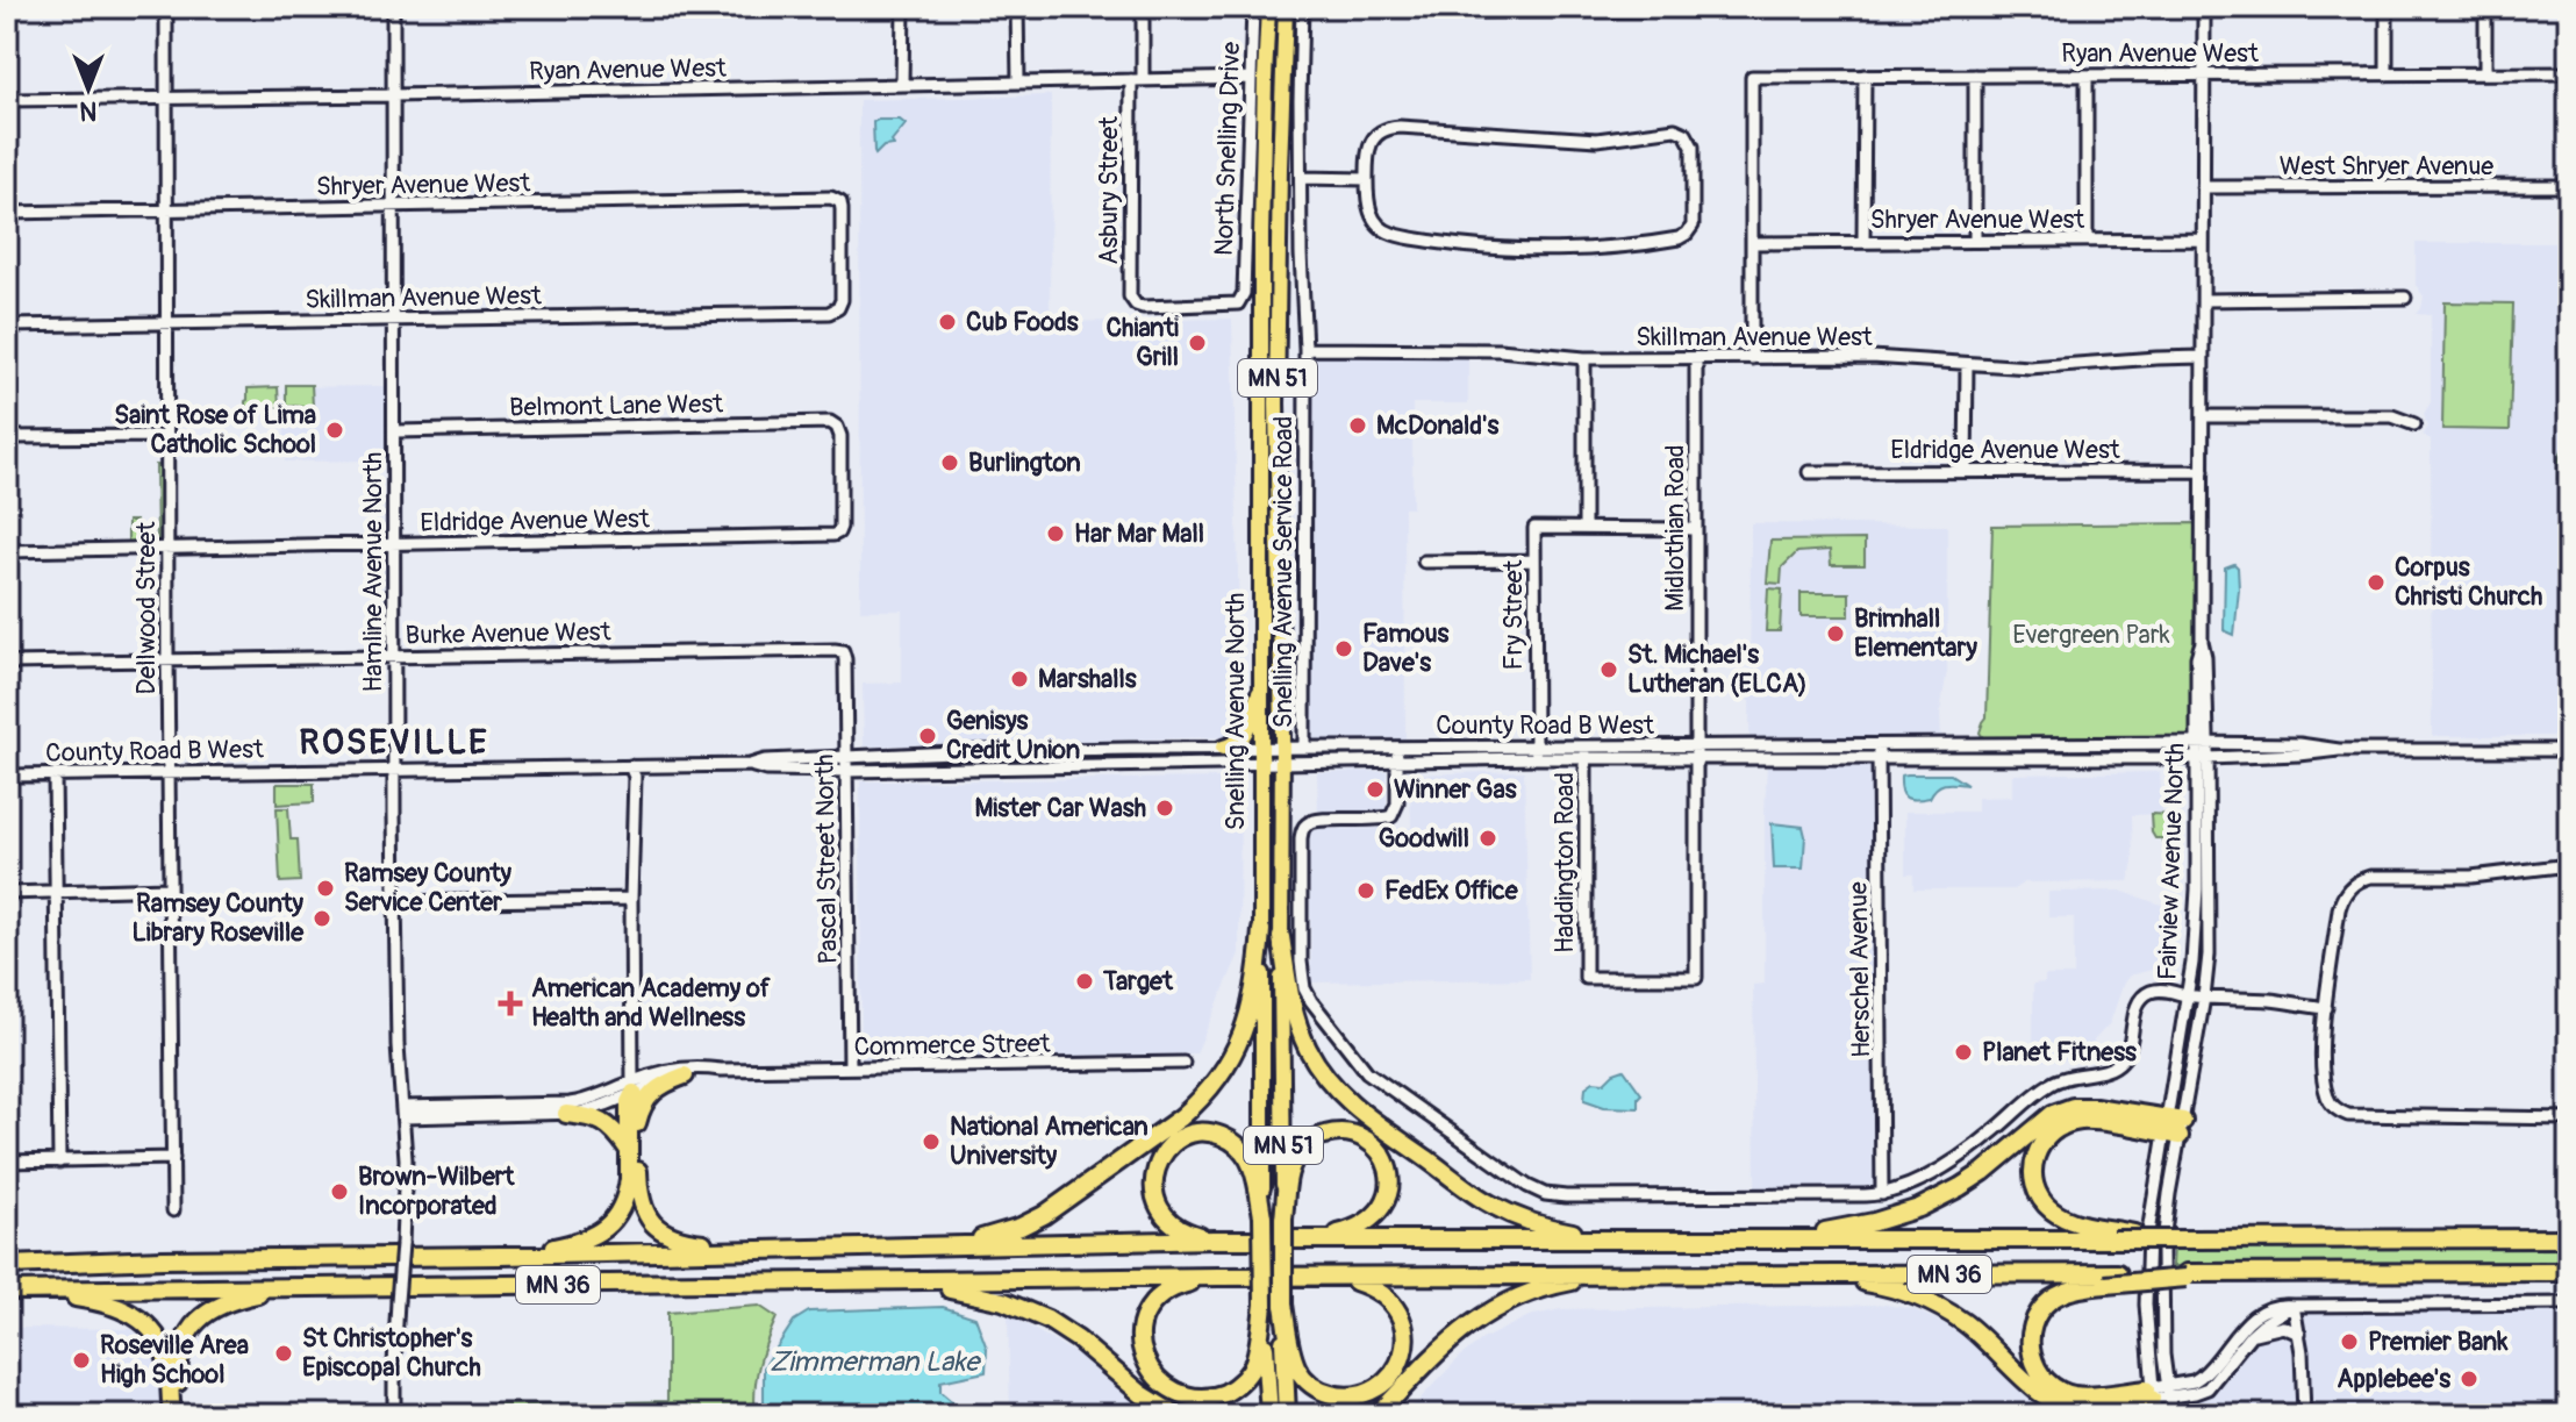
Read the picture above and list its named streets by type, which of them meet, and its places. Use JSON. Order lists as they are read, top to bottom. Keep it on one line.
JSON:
{"streets":{"highway":["MN 51","Snelling Avenue North","MN 36"],"street":["Ryan Avenue West","North Snelling Drive","West Shryer Avenue","Shryer Avenue West","Asbury Street","Skillman Avenue West","Belmont Lane West","Eldridge Avenue West","Midlothian Road","Hamline Avenue North","Snelling Avenue Service Road","Dellwood Street","Fry Street","Burke Avenue West","County Road B West","Pascal Street North","Fairview Avenue North","Haddington Road","Herschel Avenue","Commerce Street"]},"crossings":[["Ryan Avenue West","North Snelling Drive"],["Ryan Avenue West","Shryer Avenue West"],["Ryan Avenue West","Asbury Street"],["Ryan Avenue West","Hamline Avenue North"],["Ryan Avenue West","Dellwood Street"],["Ryan Avenue West","Fairview Avenue North"],["North Snelling Drive","Asbury Street"],["West Shryer Avenue","Fairview Avenue North"],["Shryer Avenue West","Skillman Avenue West"],["Shryer Avenue West","Hamline Avenue North"],["Shryer Avenue West","Dellwood Street"],["Shryer Avenue West","Fairview Avenue North"],["Skillman Avenue West","Midlothian Road"],["Skillman Avenue West","Hamline Avenue North"],["Skillman Avenue West","Snelling Avenue Service Road"],["Skillman Avenue West","Dellwood Street"],["Skillman Avenue West","Fairview Avenue North"],["Belmont Lane West","Eldridge Avenue West"],["Belmont Lane West","Hamline Avenue North"],["Eldridge Avenue West","Hamline Avenue North"],["Eldridge Avenue West","Dellwood Street"],["Eldridge Avenue West","Fairview Avenue North"],["Midlothian Road","County Road B West"],["Midlothian Road","Haddington Road"],["Hamline Avenue North","Burke Avenue West"],["Hamline Avenue North","County Road B West"],["Hamline Avenue North","Commerce Street"],["Snelling Avenue Service Road","County Road B West"],["Dellwood Street","Burke Avenue West"],["Dellwood Street","County Road B West"],["Fry Street","County Road B West"],["Burke Avenue West","Pascal Street North"],["Snelling Avenue North","County Road B West"],["County Road B West","Pascal Street North"],["County Road B West","Fairview Avenue North"],["County Road B West","Haddington Road"],["County Road B West","Herschel Avenue"],["Pascal Street North","Commerce Street"]],"districts":["ROSEVILLE"],"water":["Zimmerman Lake"],"parks":["Evergreen Park"],"places":{"other":["Cub Foods","Chianti Grill","McDonald's","Saint Rose of Lima Catholic School","Burlington","Har Mar Mall","Corpus Christi Church","Brimhall Elementary","Famous Dave's","St. Michael's Lutheran (ELCA)","Marshalls","Genisys Credit Union","Winner Gas","Mister Car Wash","Goodwill","Ramsey County Service Center","FedEx Office","Ramsey County Library Roseville","Target","Planet Fitness","National American University","Brown-Wilbert Incorporated","Premier Bank","St Christopher's Episcopal Church","Roseville Area High School","Applebee's"],"health":["American Academy of Health and Wellness"]},"north":"bottom"}
